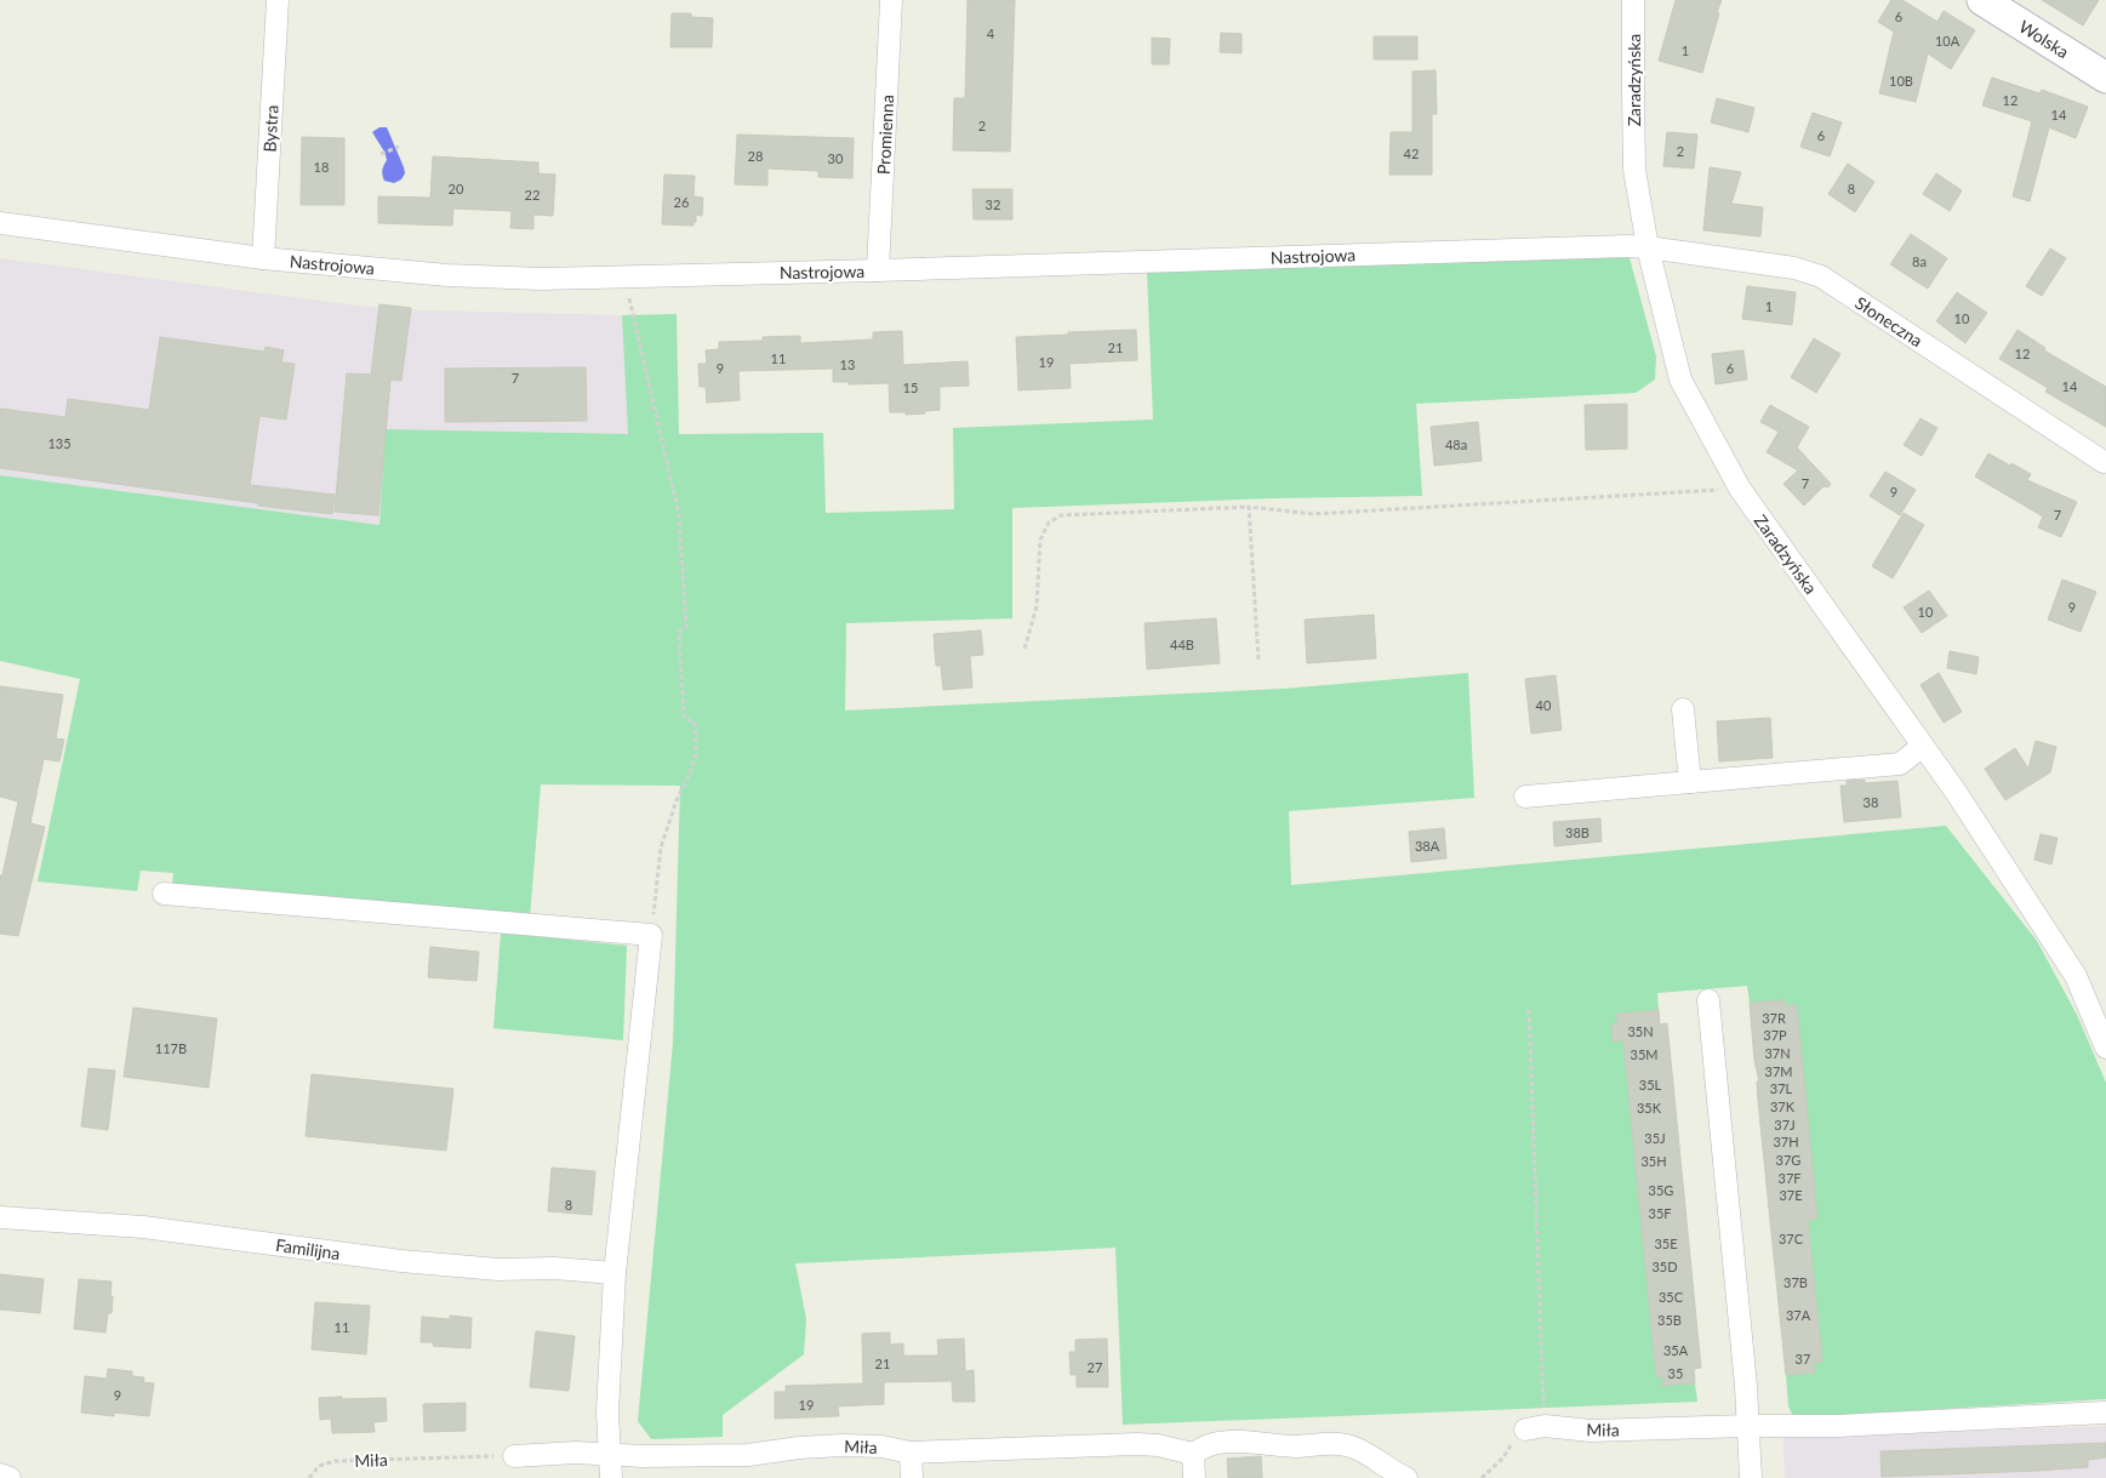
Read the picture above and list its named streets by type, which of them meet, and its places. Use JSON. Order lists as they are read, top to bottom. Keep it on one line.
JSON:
{"streets":{"street":["Wolska","Zaradzyńska","Bystra","Promienna","Nastrojowa","Słoneczna","Familijna","Miła"]},"crossings":[["Zaradzyńska","Nastrojowa"],["Zaradzyńska","Słoneczna"],["Bystra","Nastrojowa"],["Promienna","Nastrojowa"],["Nastrojowa","Słoneczna"]],"house_numbers":["6","4","10A","1","10B","12","14","2","6","2","42","28","30","18","20","8","22","26","32","8a","1","10","21","12","11","19","13","9","6","7","14","15","135","48a","7","9","7","9","10","44B","40","38","38B","38A","37R","35N","37P","117B","37N","35M","37M","35L","37L","37K","35K","37J","35J","37H","37G","35H","37F","35G","37E","8","35F","37C","35E","35D","37B","35C","37A","35B","11","35A","37","21","27","35","9","19"]}
